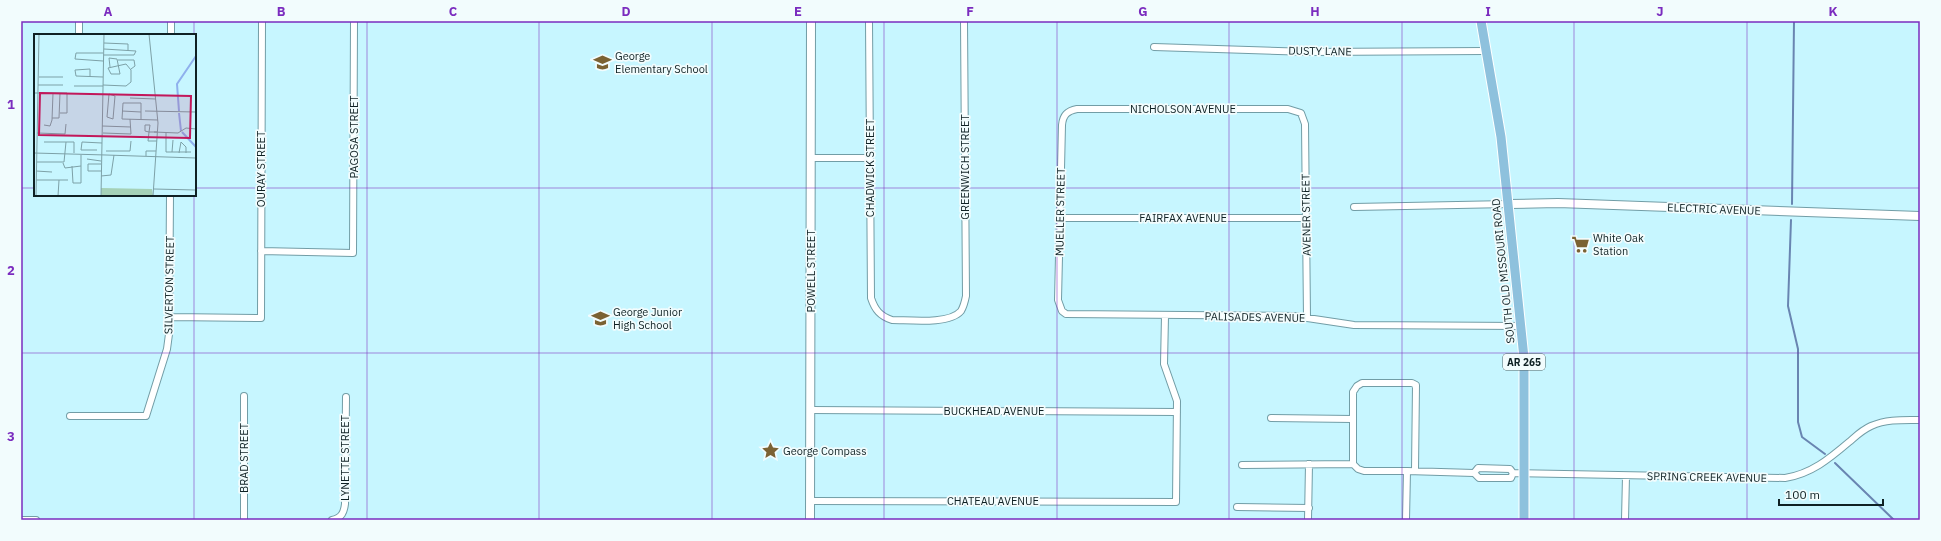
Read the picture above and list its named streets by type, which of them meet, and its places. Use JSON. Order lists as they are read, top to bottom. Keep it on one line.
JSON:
{"streets":{"main road":["SOUTH OLD MISSOURI ROAD","AR 265"],"street":["DUSTY LANE","NICHOLSON AVENUE","PAGOSA STREET","GREENWICH STREET","CHADWICK STREET","OURAY STREET","ELECTRIC AVENUE","MUELLER STREET","AVENER STREET","FAIRFAX AVENUE","POWELL STREET","SILVERTON STREET","PALISADES AVENUE","BUCKHEAD AVENUE","BRAD STREET","LYNETTE STREET","SPRING CREEK AVENUE","CHATEAU AVENUE"]},"crossings":[["DUSTY LANE","SOUTH OLD MISSOURI ROAD"],["NICHOLSON AVENUE","MUELLER STREET"],["NICHOLSON AVENUE","AVENER STREET"],["PAGOSA STREET","OURAY STREET"],["GREENWICH STREET","CHADWICK STREET"],["OURAY STREET","SILVERTON STREET"],["ELECTRIC AVENUE","SOUTH OLD MISSOURI ROAD"],["MUELLER STREET","FAIRFAX AVENUE"],["MUELLER STREET","PALISADES AVENUE"],["AVENER STREET","FAIRFAX AVENUE"],["AVENER STREET","PALISADES AVENUE"],["POWELL STREET","BUCKHEAD AVENUE"],["POWELL STREET","CHATEAU AVENUE"],["SOUTH OLD MISSOURI ROAD","PALISADES AVENUE"],["SOUTH OLD MISSOURI ROAD","SPRING CREEK AVENUE"],["BUCKHEAD AVENUE","CHATEAU AVENUE"]],"places":{"school or university":["George Elementary School","George Junior High School"],"supermarket":["White Oak Station"],"place":["George Compass"]},"scale_bar":"100 m","grid":{"columns":["A","B","C","D","E","F","G","H","I","J","K"],"rows":["1","2","3"]}}
